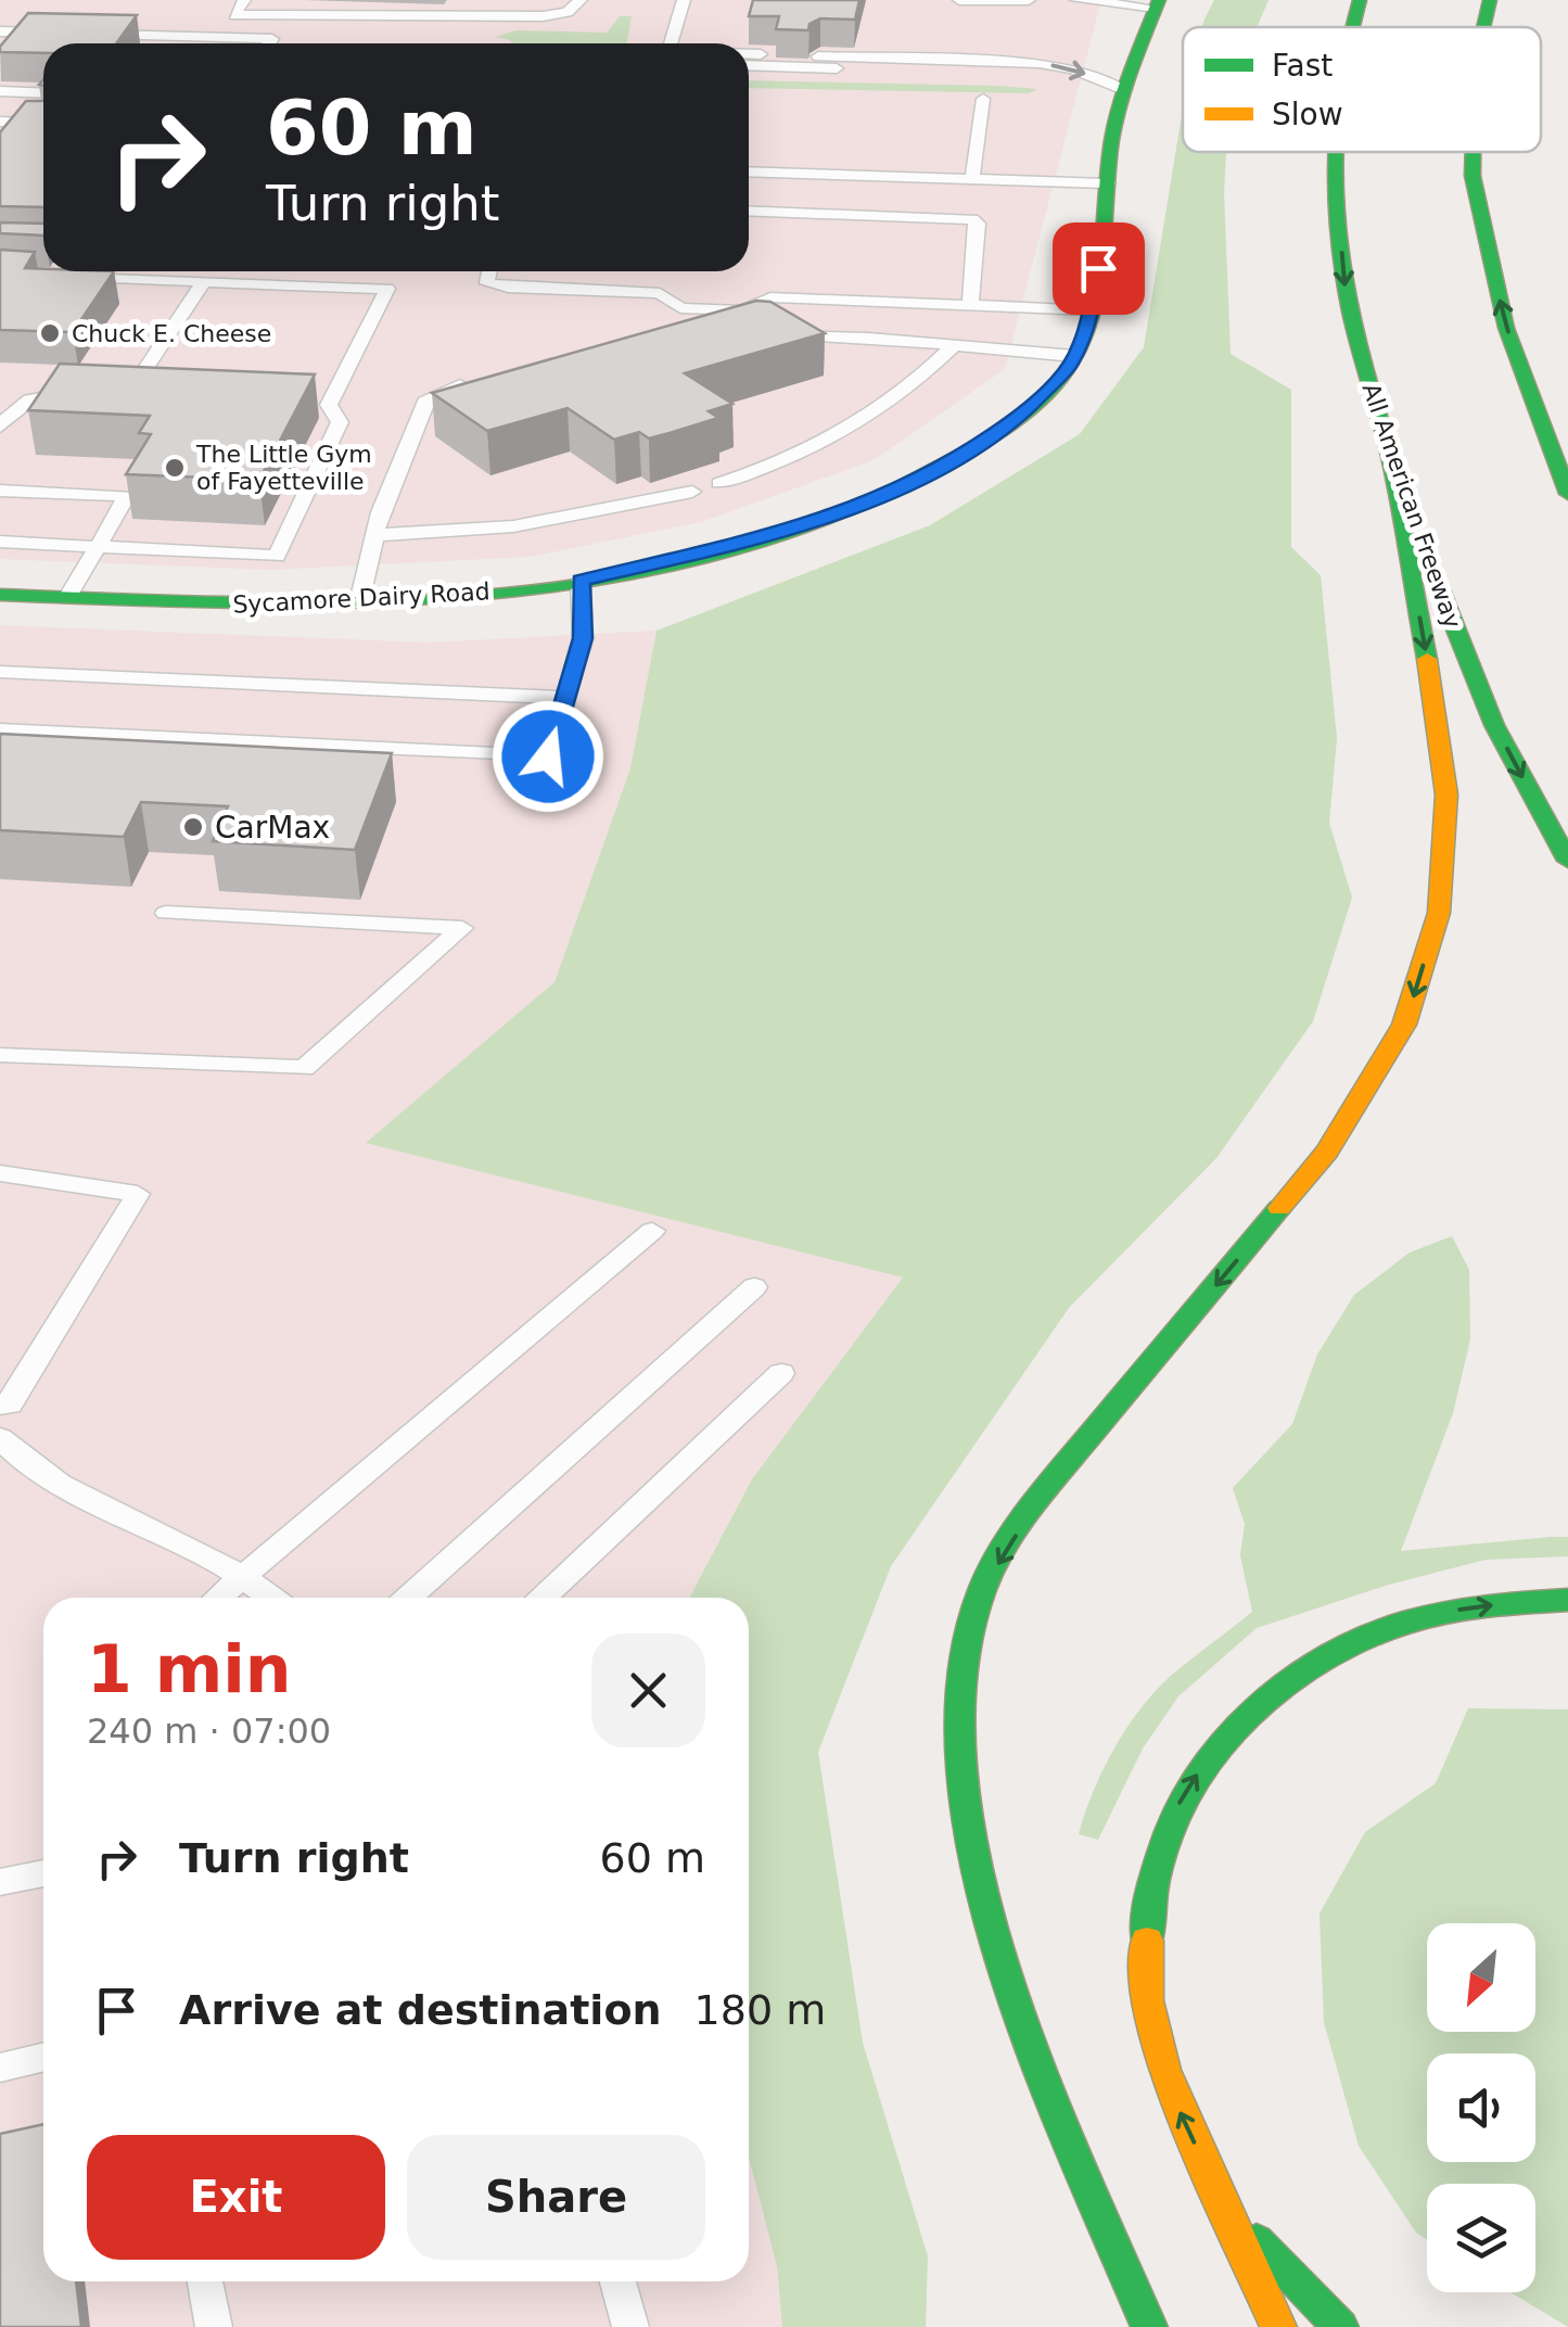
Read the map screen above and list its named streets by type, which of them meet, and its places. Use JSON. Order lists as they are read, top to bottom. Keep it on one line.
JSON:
{"streets":{"main road":["All American Freeway","Sycamore Dairy Road"]},"places":["Chuck E. Cheese","The Little Gym of Fayetteville","CarMax"],"legend":["Fast","Slow"],"north":"bottom left","page":{"turn":["60 m","Turn right"],"heading":["1 min","240 m · 07:00"],"list":[{"name":"Turn right","value":"60 m"},{"name":"Arrive at destination","value":"180 m"}],"buttons":["Exit","Share"]}}
